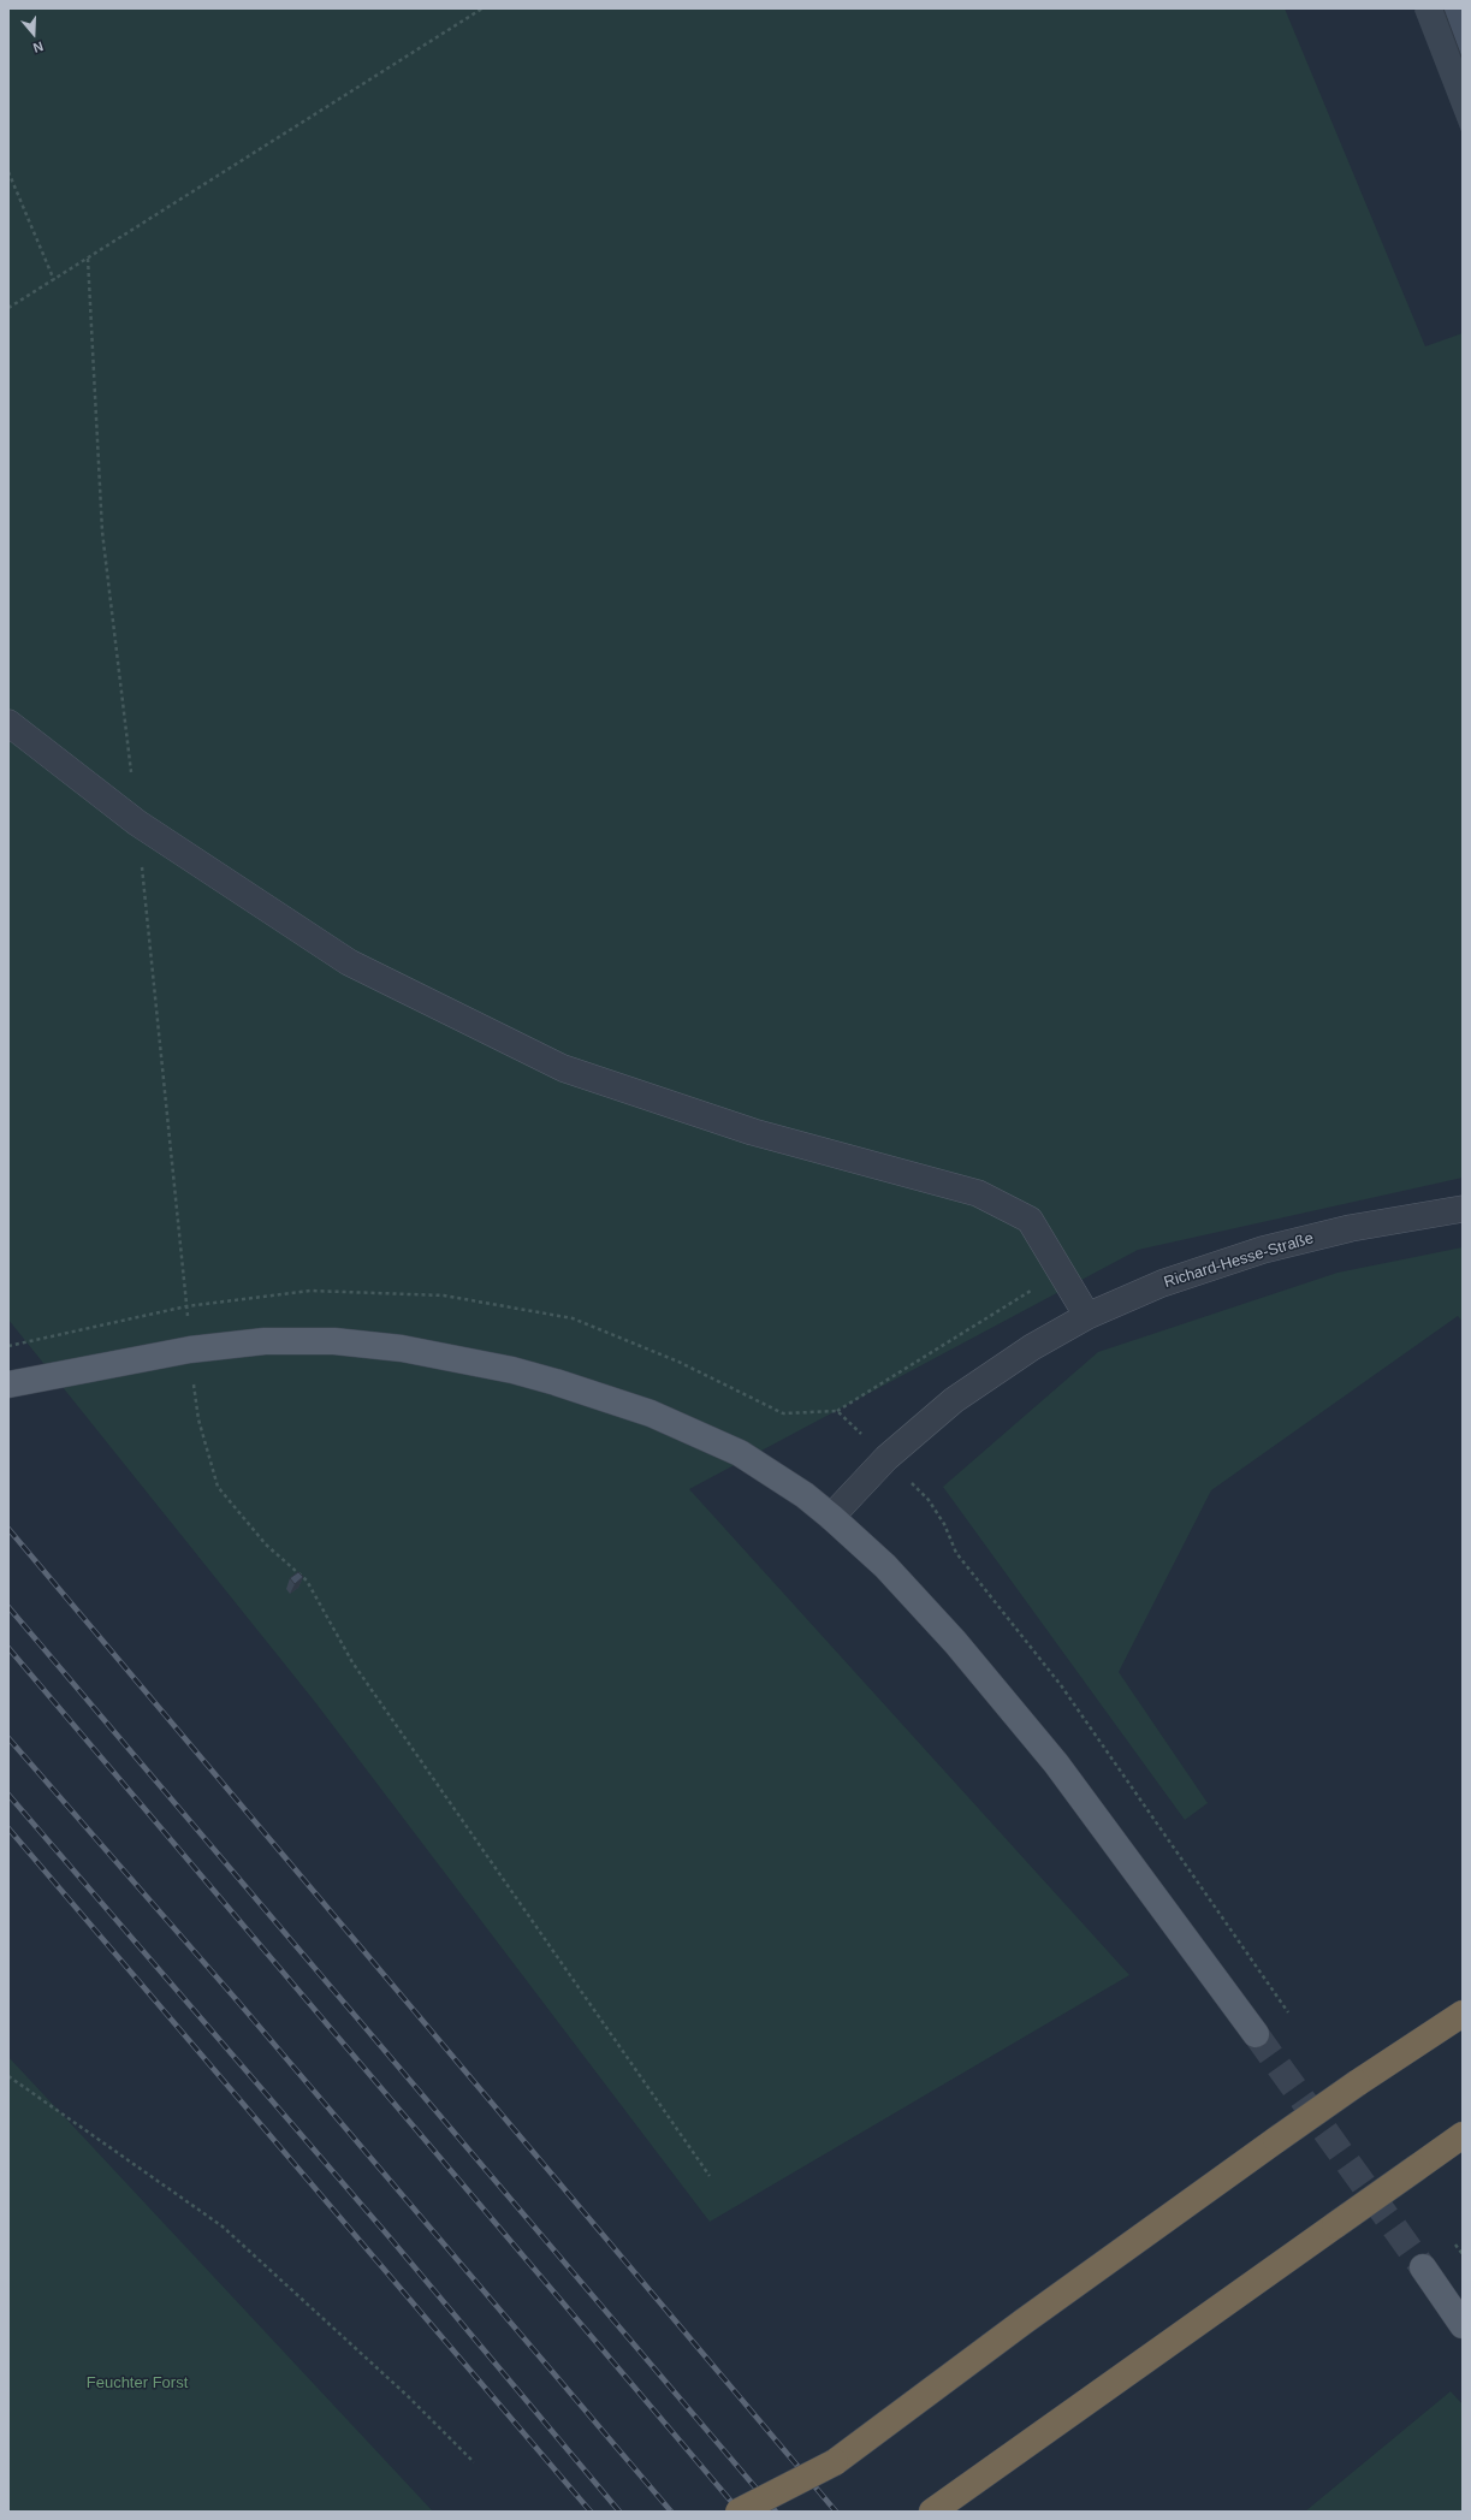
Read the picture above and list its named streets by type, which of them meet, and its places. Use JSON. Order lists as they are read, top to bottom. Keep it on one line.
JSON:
{"streets":{"street":["Richard-Hesse-Straße"]},"parks":["Feuchter Forst"],"north":"bottom"}
